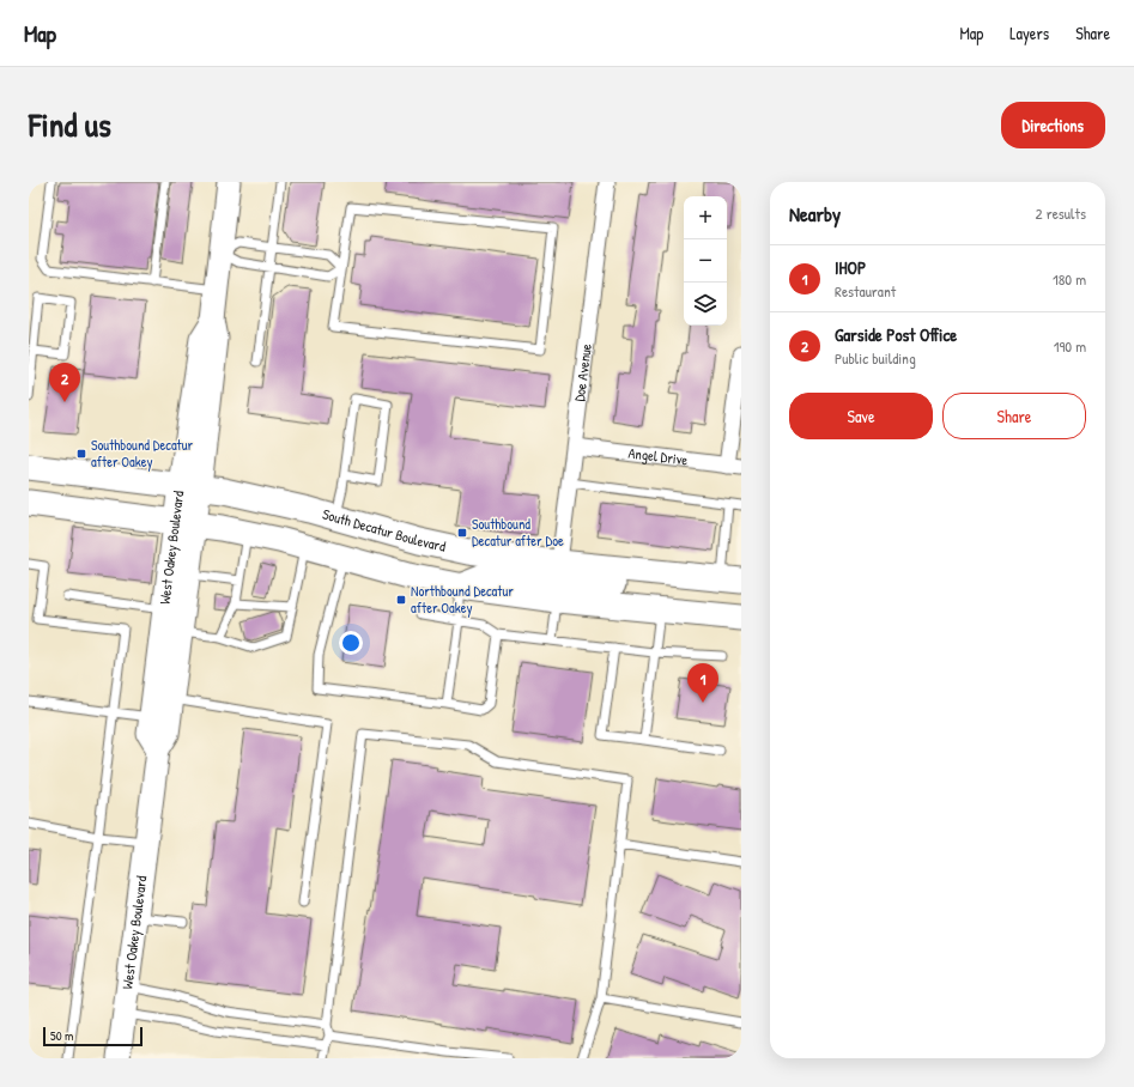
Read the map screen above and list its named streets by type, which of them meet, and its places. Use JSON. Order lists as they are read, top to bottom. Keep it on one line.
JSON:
{"streets":{"main road":["South Decatur Boulevard","West Oakey Boulevard"],"street":["Doe Avenue","Angel Drive"]},"crossings":[["Doe Avenue","Angel Drive"],["Doe Avenue","South Decatur Boulevard"],["South Decatur Boulevard","West Oakey Boulevard"]],"places":{"transit":["Southbound Decatur after Oakey","Southbound Decatur after Doe","Northbound Decatur after Oakey"]},"scale_bar":"50 m","page":{"header":"Map","nav":["Map","Layers","Share"],"title":"Find us","buttons":["Directions",["Save","Share"]],"heading":["Nearby","2 results"],"map_buttons":["+","−"],"list":[{"mark":"1","name":"IHOP","note":"Restaurant","value":"180 m"},{"mark":"2","name":"Garside Post Office","note":"Public building","value":"190 m"}],"pins":["2","1"],"scale":"50 m"}}
